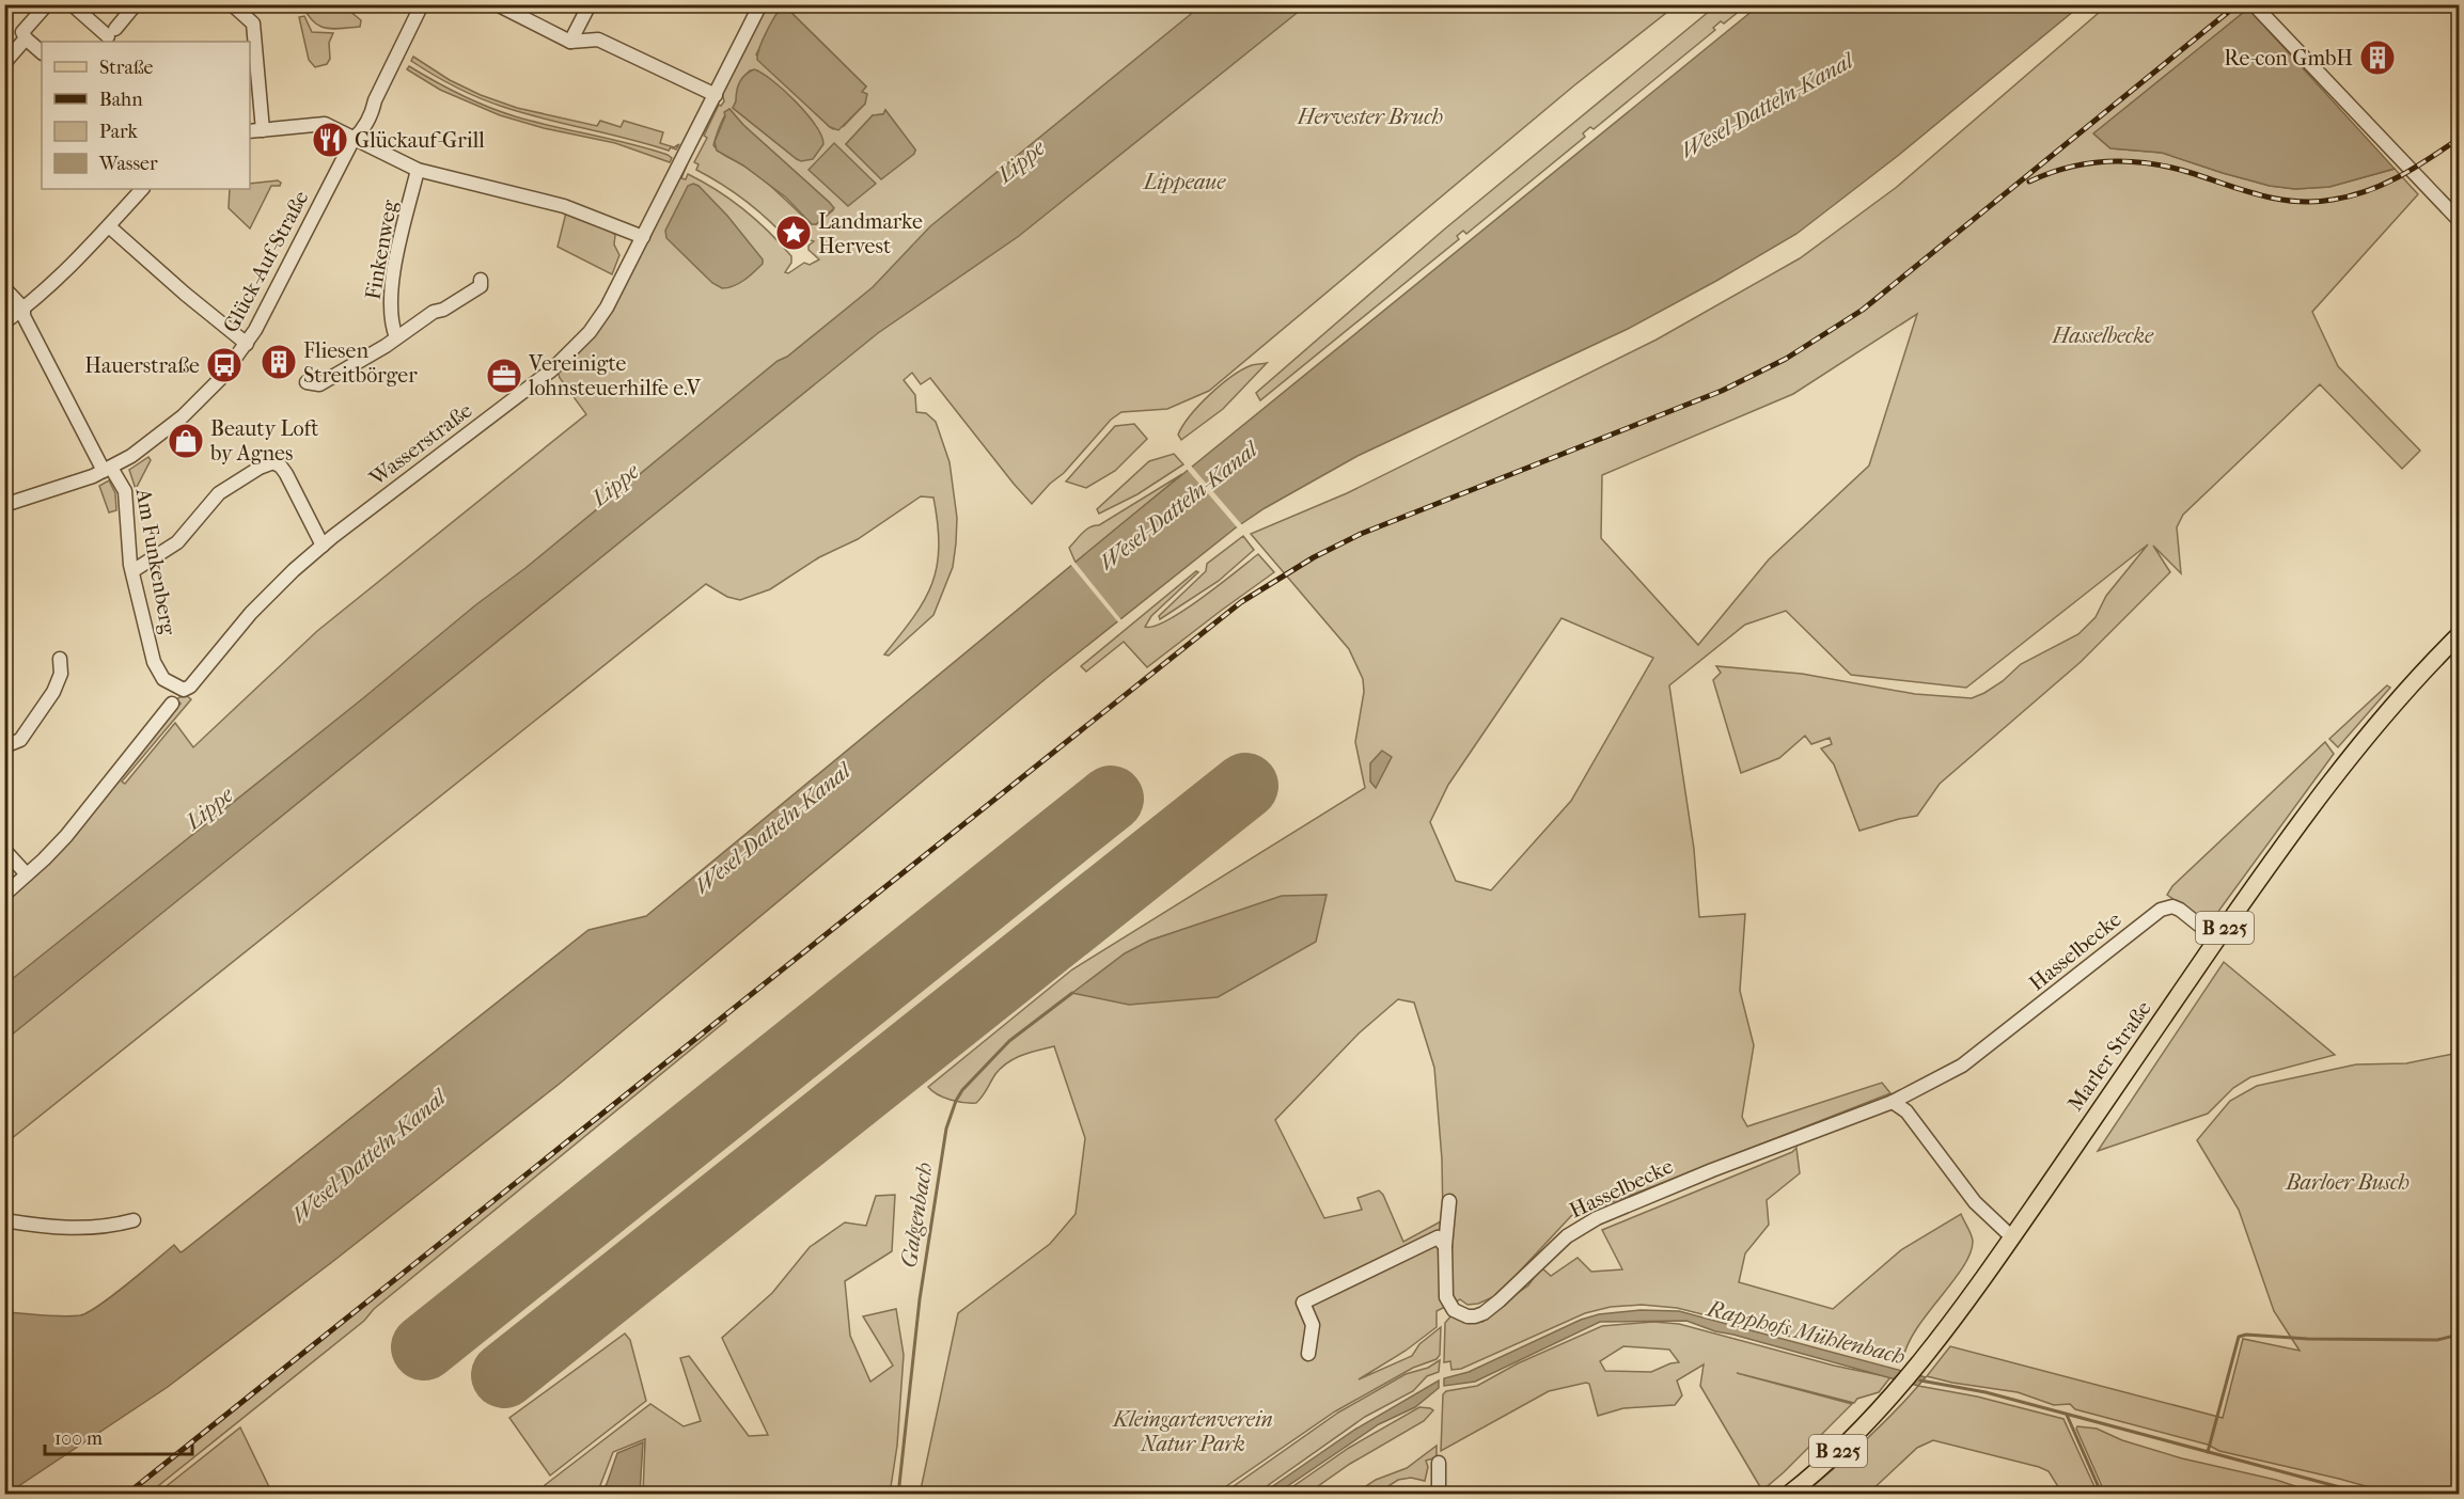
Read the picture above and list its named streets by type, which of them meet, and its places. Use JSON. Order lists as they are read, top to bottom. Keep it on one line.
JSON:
{"streets":{"main road":["B 225","Marler Straße"],"street":["Finkenweg","Glück-Auf-Straße","Wasserstraße","Am Funkenberg","Hasselbecke"]},"crossings":[["Glück-Auf-Straße","Am Funkenberg"],["Wasserstraße","Am Funkenberg"],["Hasselbecke","Marler Straße"]],"water":["Wesel-Datteln-Kanal","Lippe","Galgenbach","Rapphofs Mühlenbach"],"parks":["Hervester Bruch","Lippeaue","Hasselbecke","Barloer Busch","Kleingartenverein Natur Park"],"places":{"building":["Re-con GmbH","Fliesen Streitbörger"],"restaurant":["Glückauf-Grill"],"place":["Landmarke Hervest"],"bus stop":["Hauerstraße"],"office":["Vereinigte lohnsteuerhilfe e.V"],"shop":["Beauty Loft by Agnes"]},"legend":["Straße","Bahn","Park","Wasser"],"scale_bar":"100 m"}
